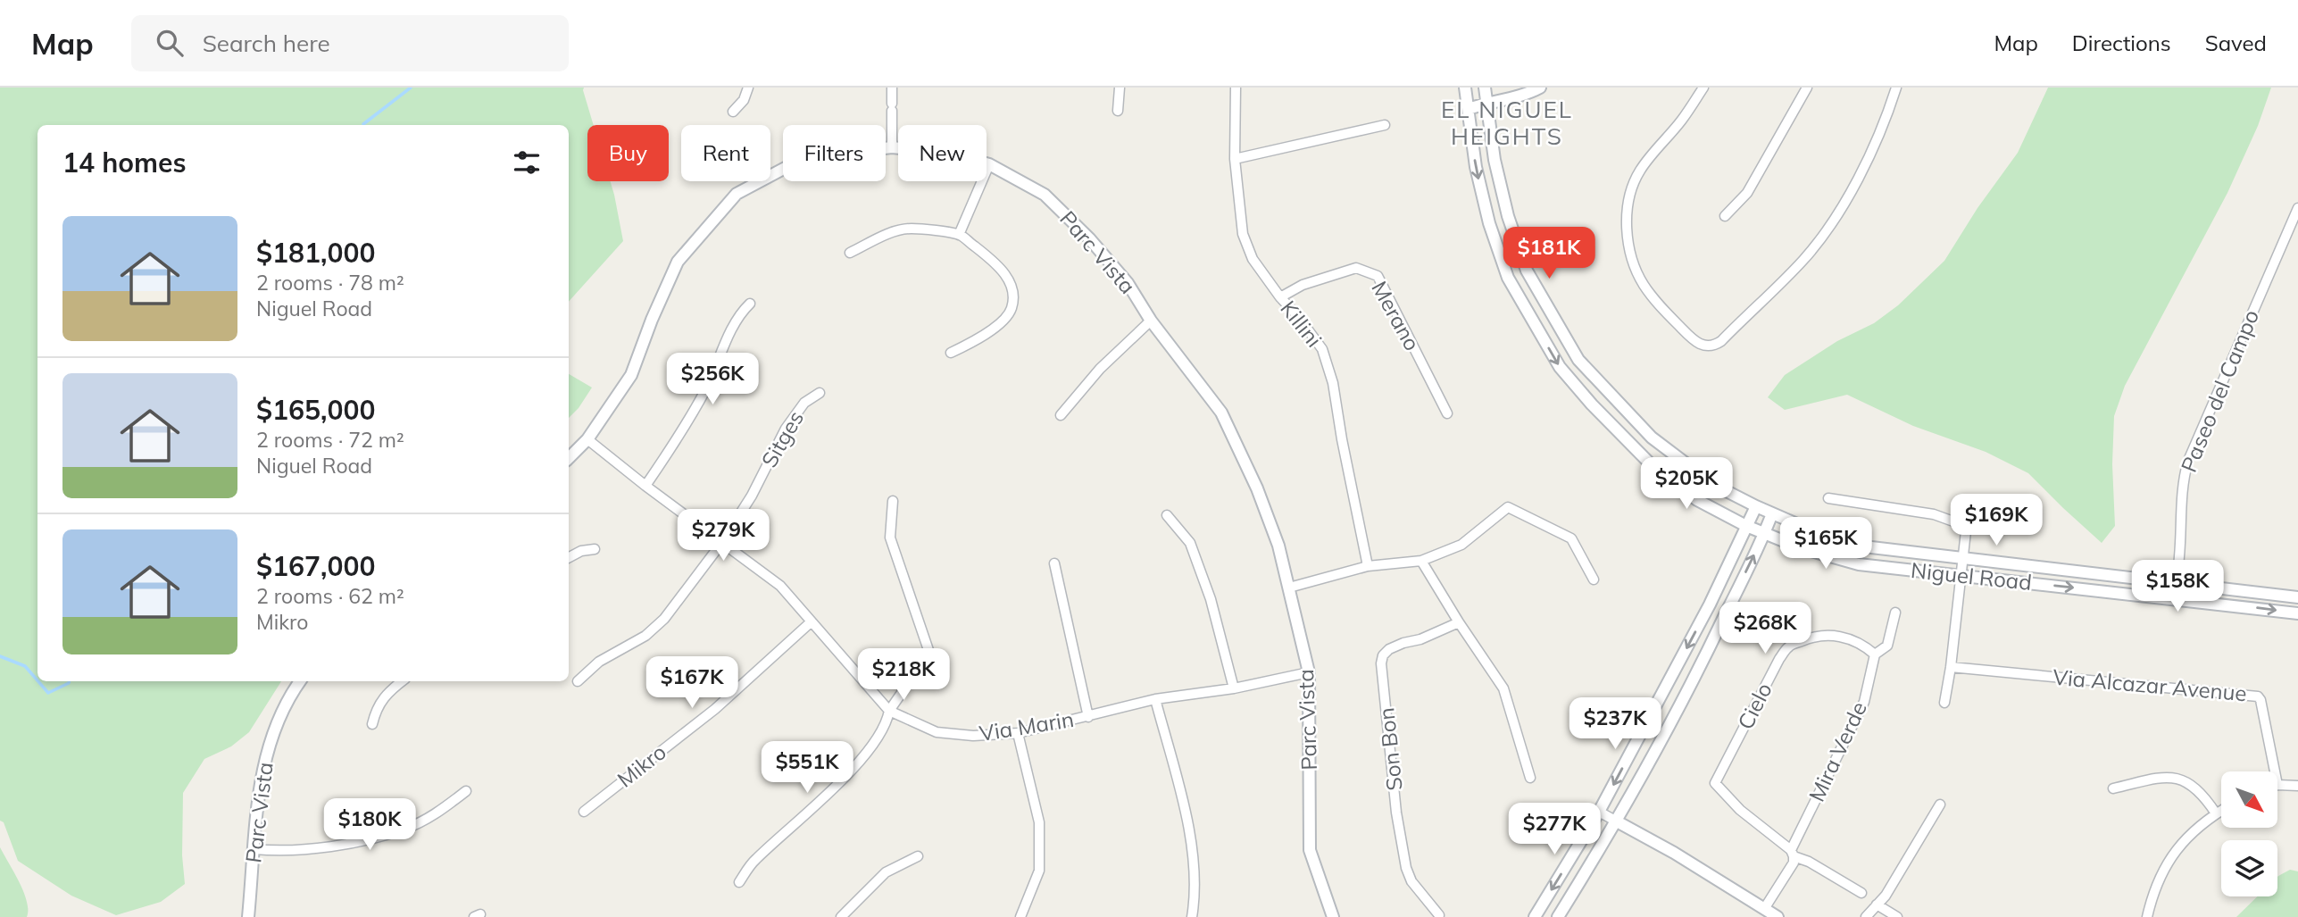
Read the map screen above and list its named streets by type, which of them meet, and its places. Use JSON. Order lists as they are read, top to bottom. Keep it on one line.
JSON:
{"streets":{"street":["Parc Vista","Merano","Killini","Paseo del Campo","Sitges","Niguel Road","Via Alcazar Avenue","Cielo","Via Marin","Son Bon","Mira Verde","Mikro"]},"crossings":[["Parc Vista","Via Marin"],["Merano","Killini"],["Paseo del Campo","Niguel Road"],["Sitges","Via Marin"],["Cielo","Mira Verde"],["Via Marin","Mikro"]],"districts":["EL NIGUEL HEIGHTS"],"north":"bottom right","page":{"header":"Map","search":"Search here","nav":["Map","Directions","Saved"],"chip":["Buy","Rent","Filters","New"],"heading":"14 homes","list":[{"name":"$181,000","note":"2 rooms · 78 m² · Niguel Road"},{"name":"$165,000","note":"2 rooms · 72 m² · Niguel Road"},{"name":"$167,000","note":"2 rooms · 62 m² · Mikro"}],"price":["$181K","$256K","$205K","$169K","$279K","$165K","$158K","$268K","$218K","$167K","$237K","$551K","$180K","$277K"]}}
